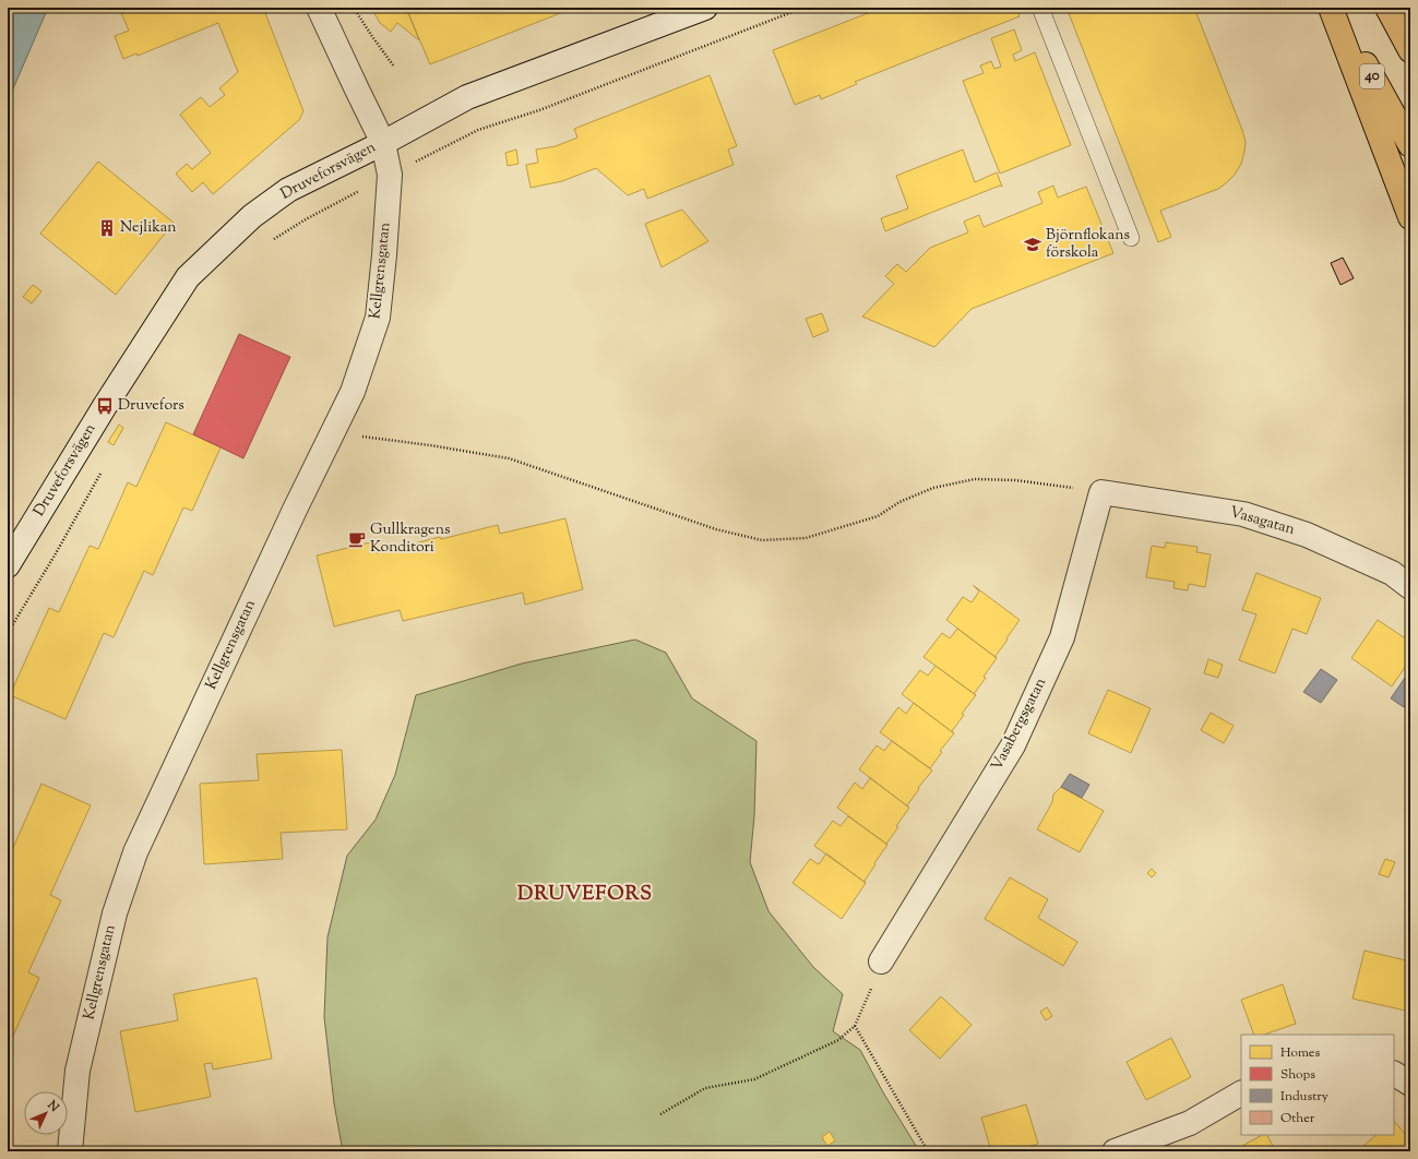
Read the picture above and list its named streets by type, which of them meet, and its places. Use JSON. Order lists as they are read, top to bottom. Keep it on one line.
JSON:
{"streets":{"highway":["40"],"street":["Druveforsvägen","Kellgrensgatan","Vasagatan","Vasabergsgatan"]},"crossings":[["Druveforsvägen","Kellgrensgatan"],["Vasagatan","Vasabergsgatan"]],"districts":["DRUVEFORS"],"places":{"building":["Nejlikan"],"school or university":["Björnflokans förskola"],"bus stop":["Druvefors"],"cafe":["Gullkragens Konditori"]},"legend":["Homes","Shops","Industry","Other"],"north":"top right"}
